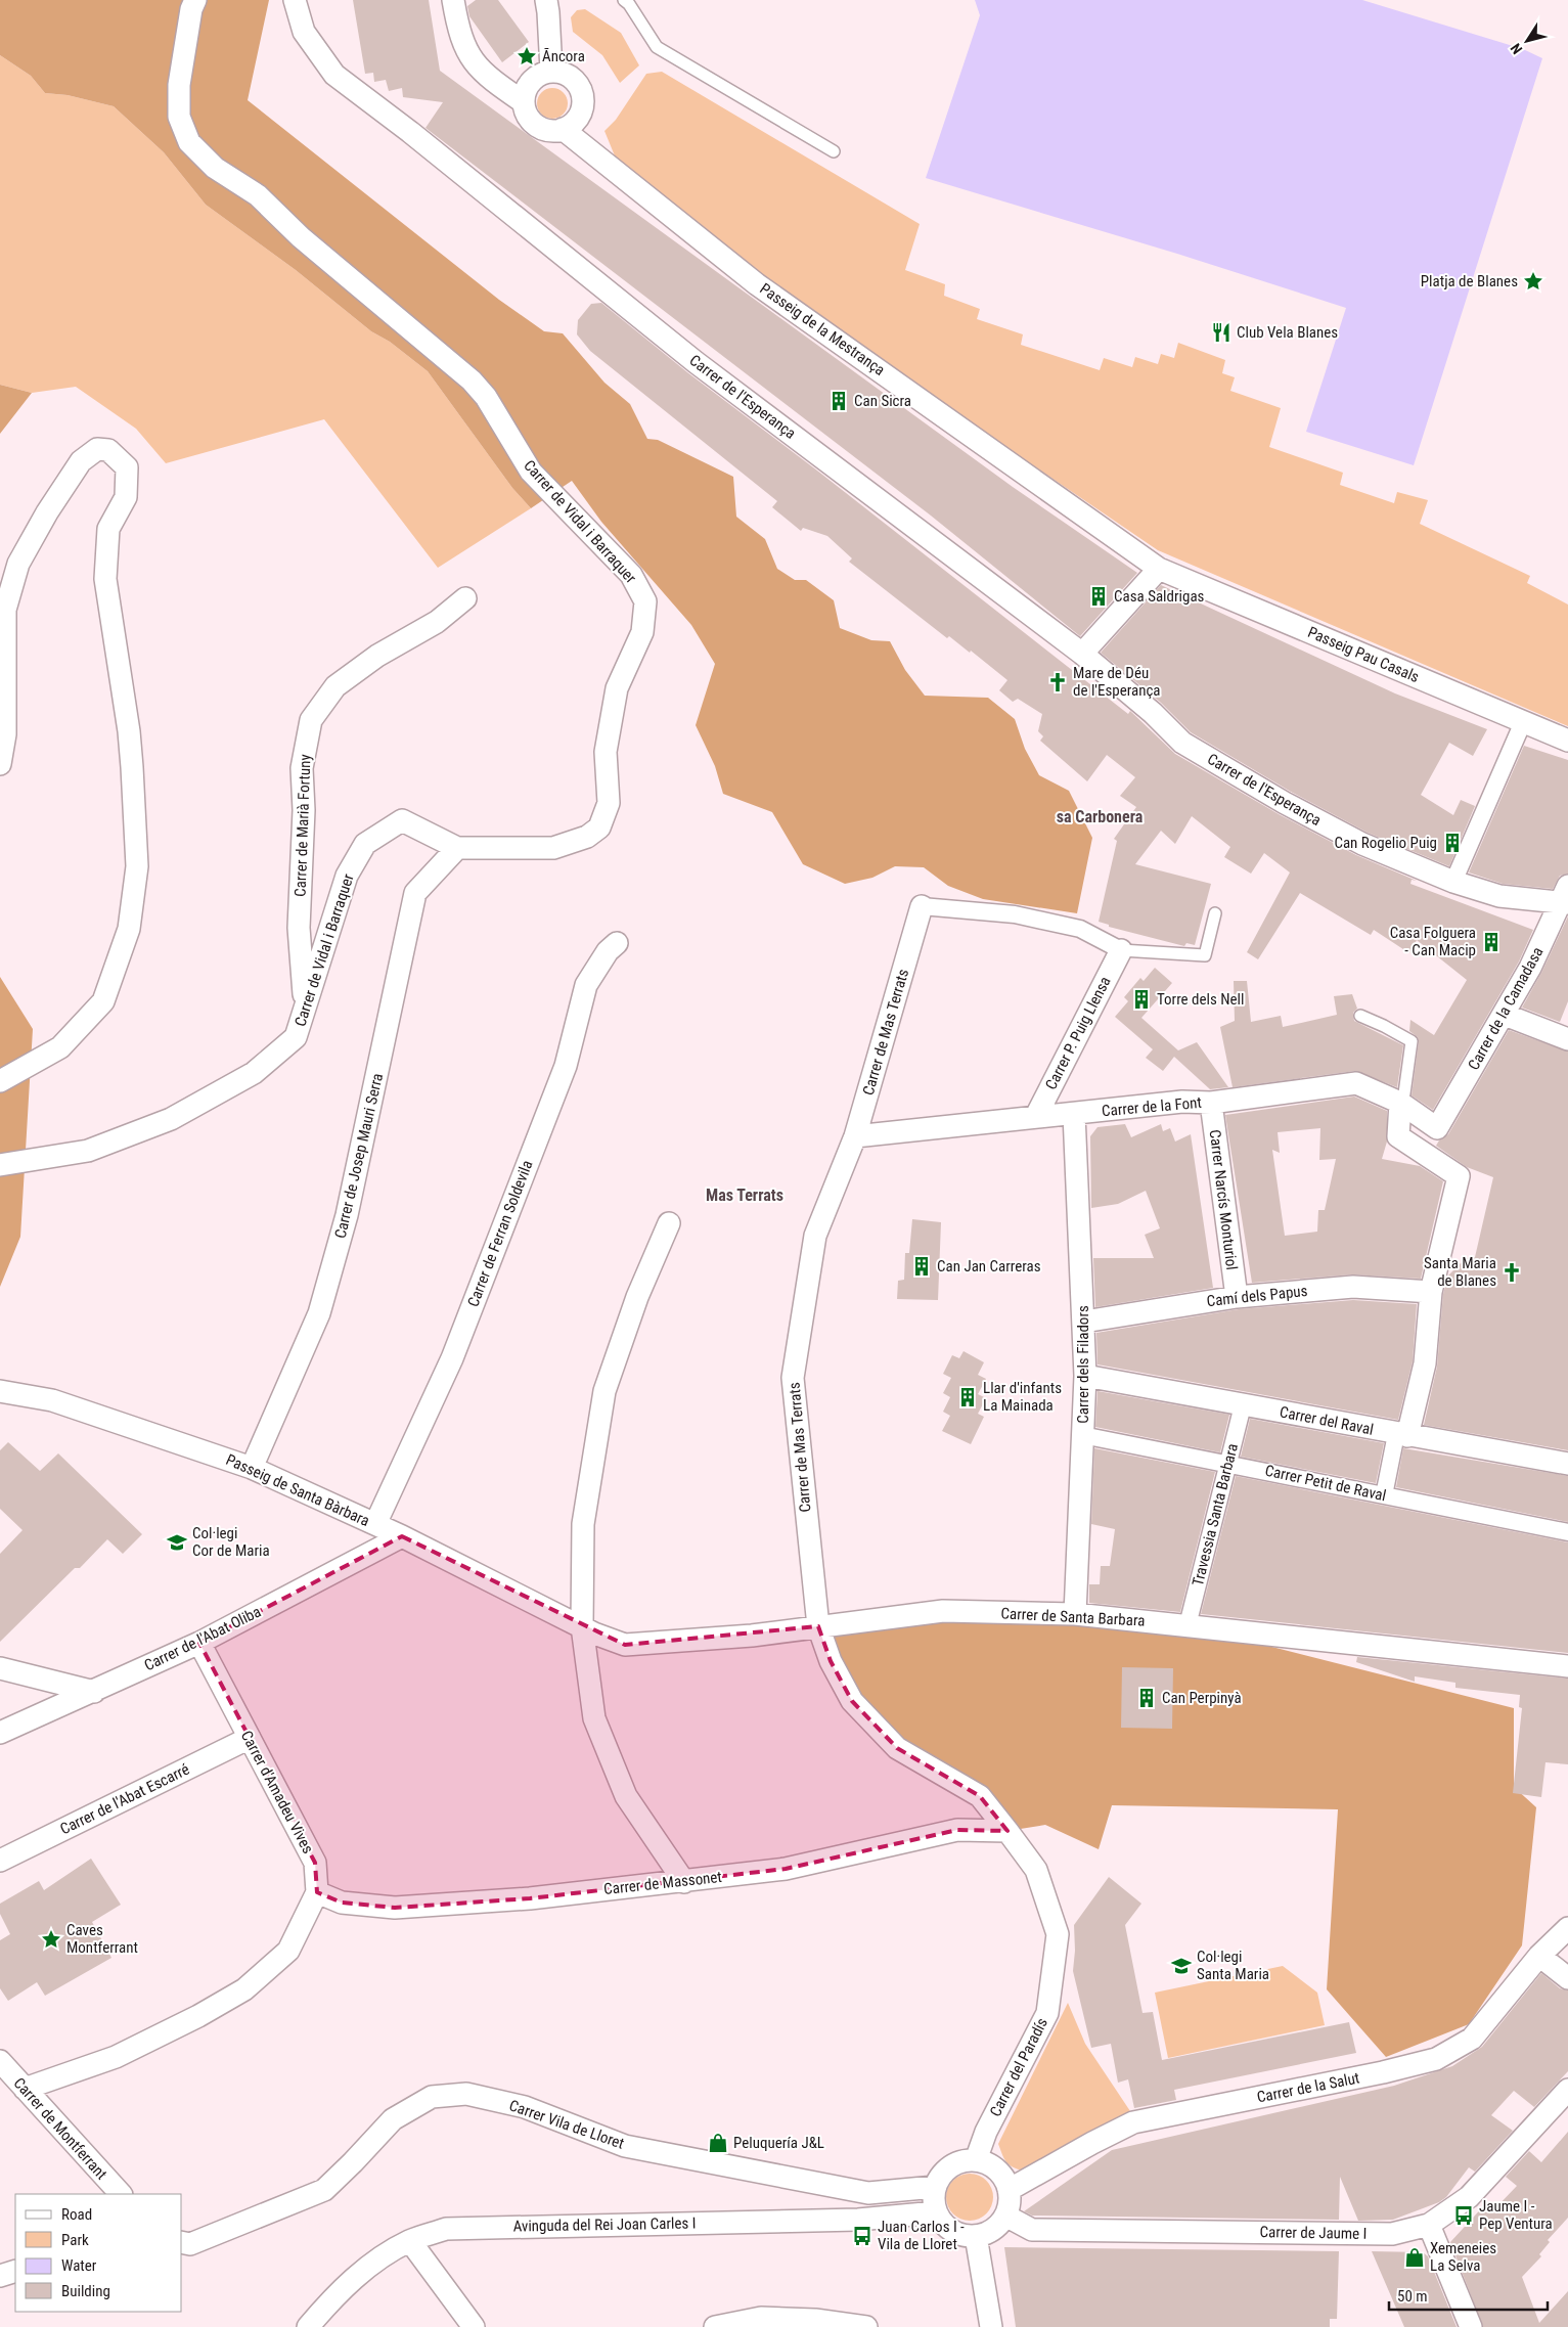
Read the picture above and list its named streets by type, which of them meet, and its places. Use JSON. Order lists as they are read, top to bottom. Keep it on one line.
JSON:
{"streets":{"street":["Passeig de la Mestrança","Carrer de l'Esperança","Carrer de Vidal i Barraquer","Passeig Pau Casals","Carrer de Marià Fortuny","Carrer de la Camadasa","Carrer de Mas Terrats","Carrer P. Puig Llensa","Carrer de la Font","Carrer de Josep Mauri Serra","Carrer Narcís Monturiol","Carrer de Ferran Soldevila","Camí dels Papus","Carrer dels Filadors","Carrer del Raval","Carrer Petit de Raval","Passeig de Santa Bàrbara","Travessia Santa Barbara","Carrer de Santa Barbara","Carrer de l'Abat Oliba","Carrer d'Amadeu Vives","Carrer de l'Abat Escarré","Carrer de Massonet","Carrer del Paradís","Carrer de la Salut","Carrer Vila de Lloret","Carrer de Montferrant","Avinguda del Rei Joan Carles I","Carrer de Jaume I"]},"crossings":[["Passeig de la Mestrança","Passeig Pau Casals"],["Carrer de l'Esperança","Carrer de la Camadasa"],["Carrer de Vidal i Barraquer","Carrer de Marià Fortuny"],["Carrer de Vidal i Barraquer","Carrer de Josep Mauri Serra"],["Carrer de la Camadasa","Carrer de la Font"],["Carrer de Mas Terrats","Carrer de la Font"],["Carrer de Mas Terrats","Carrer de Santa Barbara"],["Carrer de Mas Terrats","Carrer de Massonet"],["Carrer de Mas Terrats","Carrer del Paradís"],["Carrer P. Puig Llensa","Carrer de la Font"],["Carrer de la Font","Carrer Narcís Monturiol"],["Carrer de la Font","Carrer dels Filadors"],["Carrer de Josep Mauri Serra","Passeig de Santa Bàrbara"],["Carrer Narcís Monturiol","Camí dels Papus"],["Carrer de Ferran Soldevila","Passeig de Santa Bàrbara"],["Camí dels Papus","Carrer dels Filadors"],["Carrer dels Filadors","Carrer del Raval"],["Carrer dels Filadors","Carrer Petit de Raval"],["Carrer dels Filadors","Carrer de Santa Barbara"],["Carrer del Raval","Travessia Santa Barbara"],["Carrer Petit de Raval","Travessia Santa Barbara"],["Passeig de Santa Bàrbara","Carrer de Santa Barbara"],["Passeig de Santa Bàrbara","Carrer de l'Abat Oliba"],["Travessia Santa Barbara","Carrer de Santa Barbara"],["Carrer de l'Abat Oliba","Carrer d'Amadeu Vives"],["Carrer d'Amadeu Vives","Carrer de l'Abat Escarré"],["Carrer d'Amadeu Vives","Carrer de Massonet"],["Carrer de Massonet","Carrer del Paradís"],["Carrer del Paradís","Carrer de la Salut"],["Carrer del Paradís","Carrer Vila de Lloret"],["Carrer del Paradís","Avinguda del Rei Joan Carles I"],["Carrer del Paradís","Carrer de Jaume I"],["Carrer de la Salut","Carrer Vila de Lloret"],["Carrer de la Salut","Avinguda del Rei Joan Carles I"],["Carrer de la Salut","Carrer de Jaume I"],["Carrer Vila de Lloret","Avinguda del Rei Joan Carles I"],["Carrer Vila de Lloret","Carrer de Jaume I"],["Avinguda del Rei Joan Carles I","Carrer de Jaume I"]],"districts":["sa Carbonera","Mas Terrats"],"places":{"place":["Ãncora","Platja de Blanes","Caves Montferrant"],"restaurant":["Club Vela Blanes"],"building":["Can Sicra","Casa Saldrigas","Can Rogelio Puig","Casa Folguera - Can Macip","Torre dels Nell","Can Jan Carreras","Llar d'infants La Mainada","Can Perpinyà"],"church":["Mare de Déu de l'Esperança","Santa Maria de Blanes"],"school or university":["Col·legi Cor de Maria","Col·legi Santa Maria"],"shop":["Peluquería J&L","Xemeneies La Selva"],"bus stop":["Jaume I - Pep Ventura","Juan Carlos I - Vila de Lloret"]},"legend":["Road","Park","Water","Building"],"scale_bar":"50 m","north":"bottom left"}
